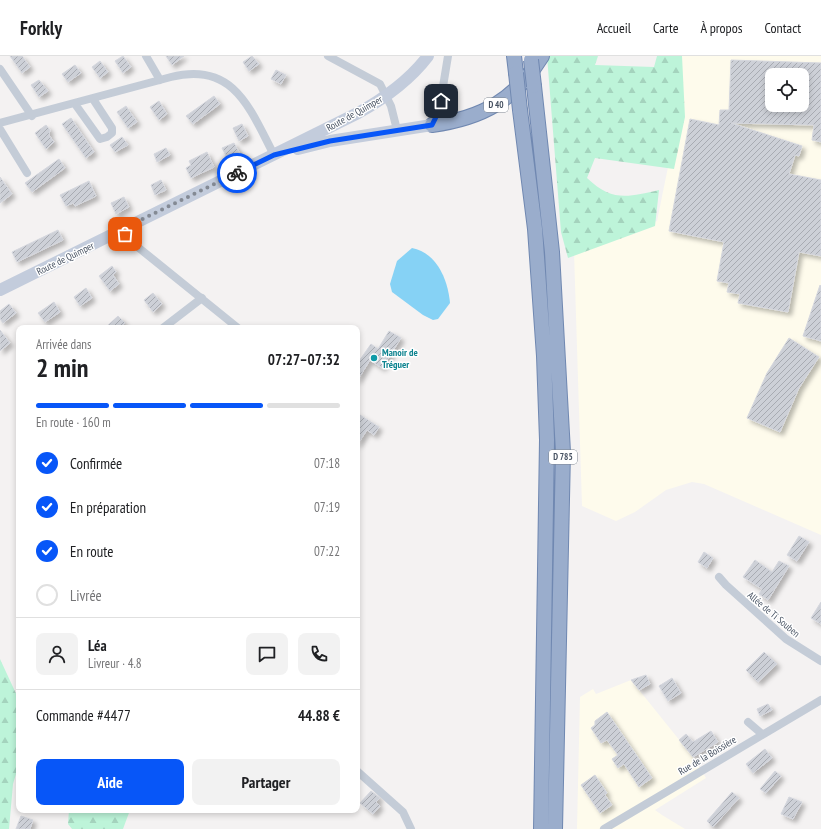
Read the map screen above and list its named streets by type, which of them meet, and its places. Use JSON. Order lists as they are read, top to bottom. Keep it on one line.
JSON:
{"streets":{"highway":["D 40","D 785"],"main road":["Route de Quimper"],"street":["Allée de Ti Souben","Rue de la Boissière"]},"crossings":[["D 40","Route de Quimper"],["D 40","D 785"]],"places":["Manoir de Tréguer"],"page":{"header":"Forkly","nav":["Accueil","Carte","À propos","Contact"],"heading":["2 min","Arrivée dans","07:27–07:32"],"panel":["Léa","Livreur · 4.8","Commande #4477","44.88 €"],"bar":"En route · 160 m","list":[["Confirmée","07:18"],["En préparation","07:19"],["En route","07:22"],"Livrée"],"buttons":["Aide","Partager"]}}
